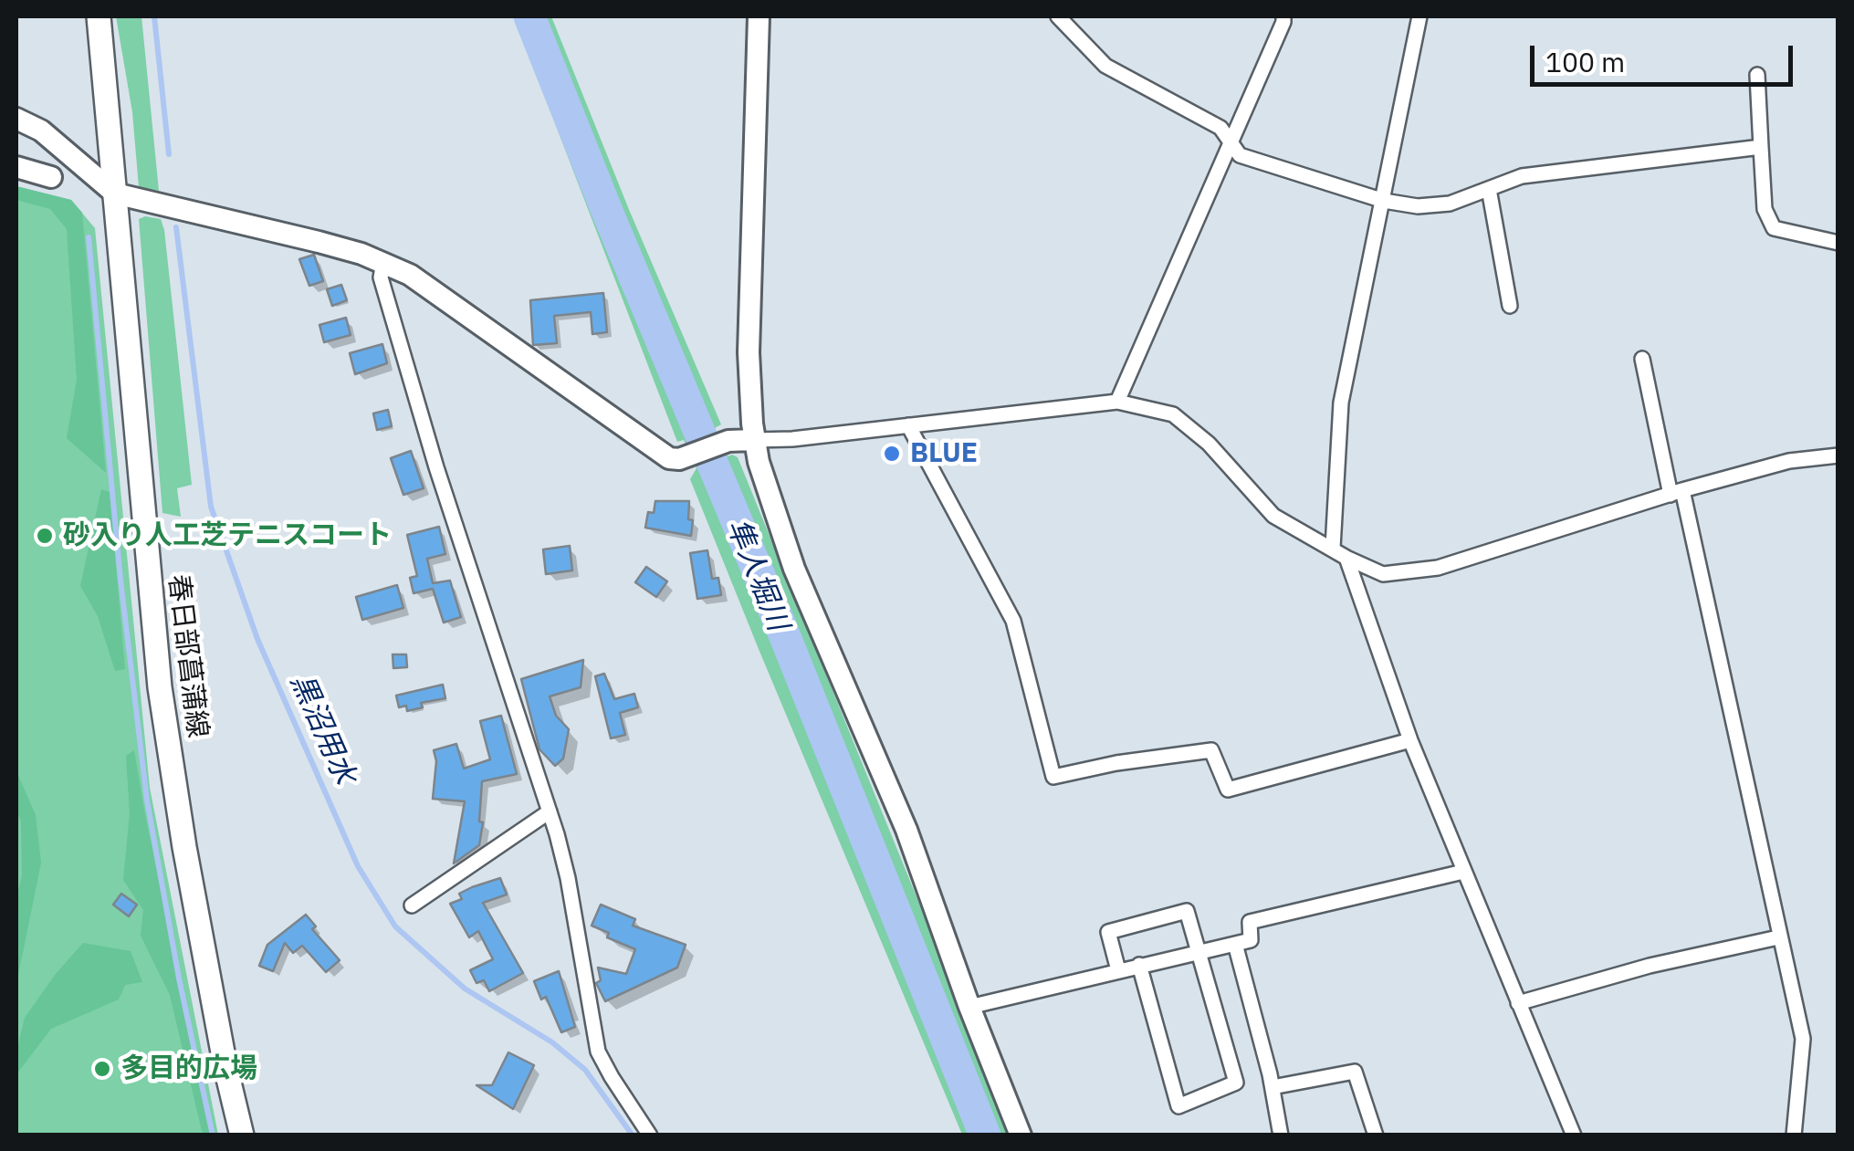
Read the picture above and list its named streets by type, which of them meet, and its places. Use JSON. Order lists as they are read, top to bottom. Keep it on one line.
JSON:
{"streets":{"main road":["春日部菖蒲線"]},"water":["隼人堀川","黒沼用水"],"places":["BLUE","砂入り人工芝テニスコート","多目的広場"],"scale_bar":"100 m"}
